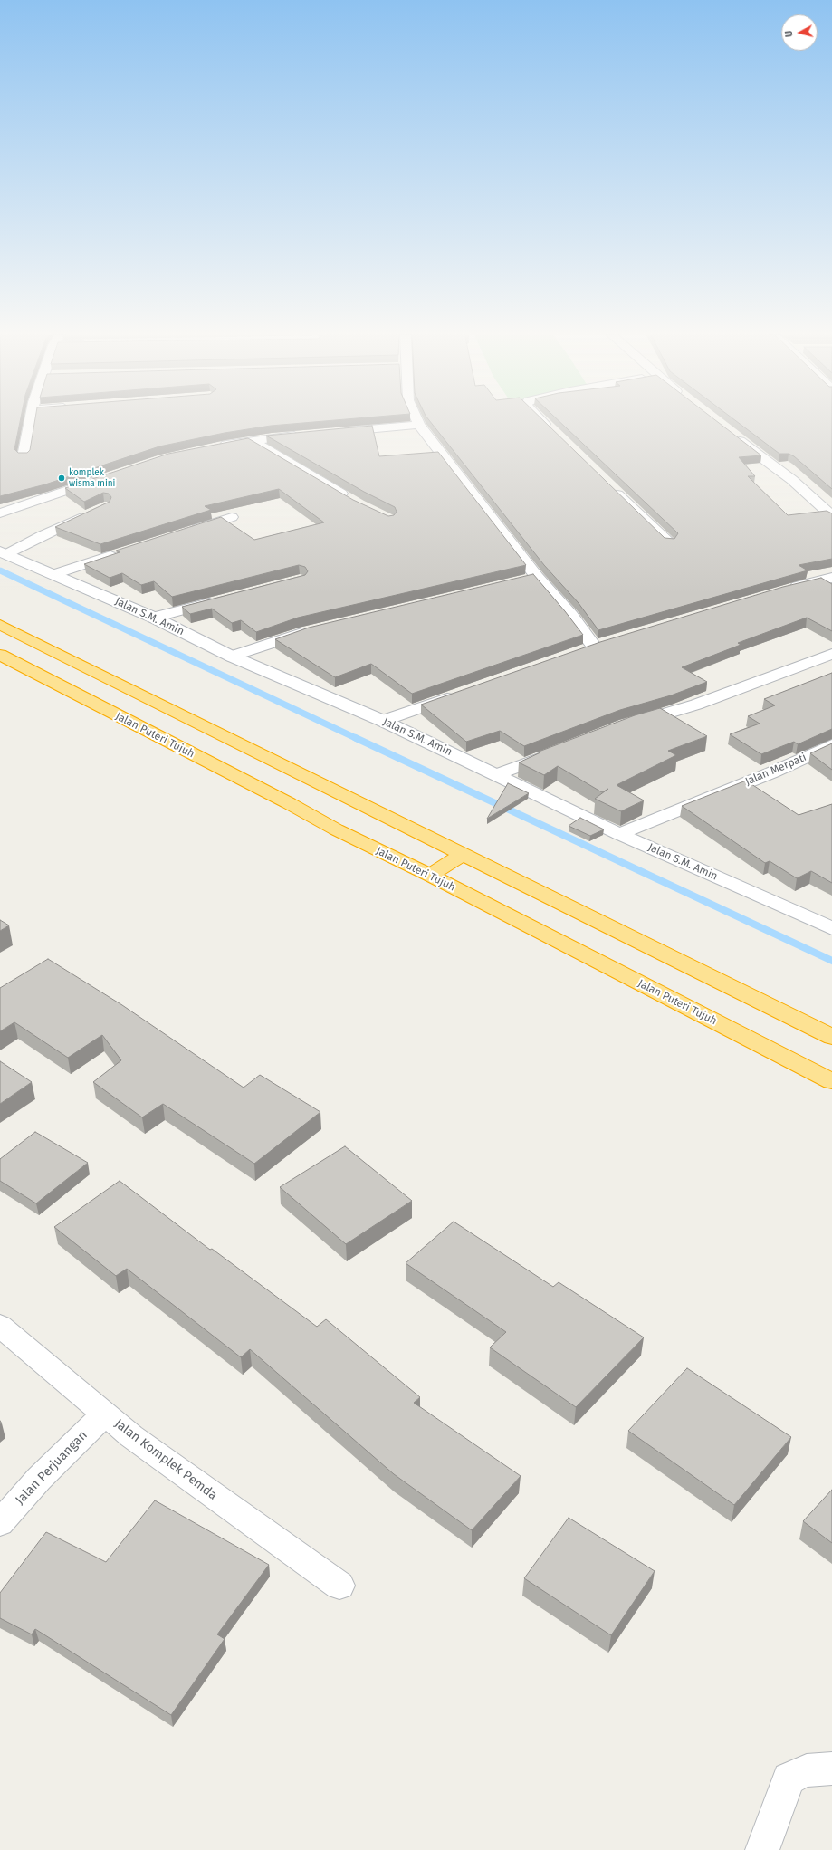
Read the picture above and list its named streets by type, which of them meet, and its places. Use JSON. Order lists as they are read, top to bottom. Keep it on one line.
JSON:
{"streets":{"highway":["Jalan Puteri Tujuh"],"street":["Jalan S.M. Amin","Jalan Merpati","Jalan Komplek Pemda","Jalan Perjuangan"]},"crossings":[["Jalan S.M. Amin","Jalan Merpati"],["Jalan Komplek Pemda","Jalan Perjuangan"]],"places":["komplek wisma mini"],"north":"left"}
